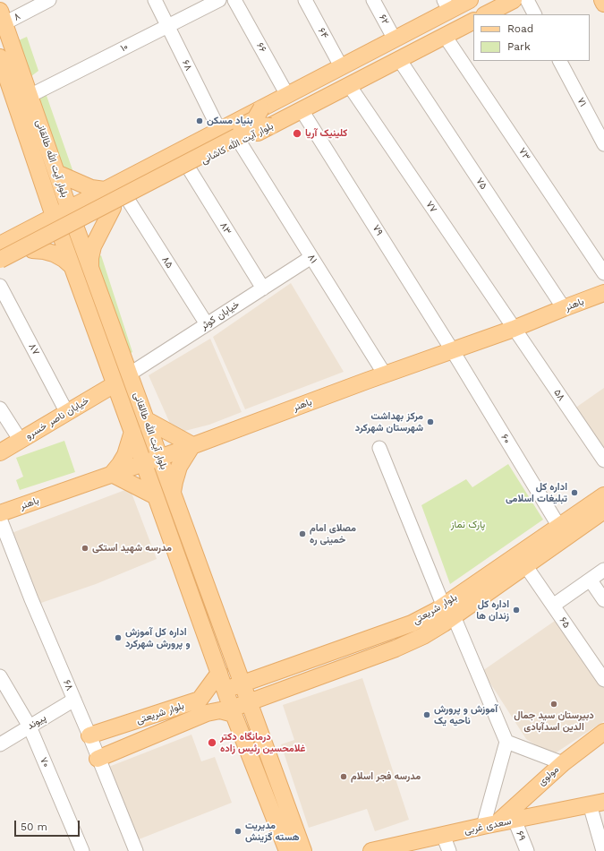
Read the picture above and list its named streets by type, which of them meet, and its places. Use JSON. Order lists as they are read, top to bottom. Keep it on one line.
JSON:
{"streets":{"main road":["بلوار آیت الله کاشانی","بلوار آیت الله طالقانی","باهنر","خیابان ناصر خسرو","بلوار شریعتی","مولوی","سعدی غربی"],"street":["۸","۶۲","۶۴","۱۰","۶۶","۶۸","۷۱","۷۳","۷۵","۷۷","۸۳","۷۹","۸۱","۸۵","خیابان کوثر","۸۷","۵۸","۶۰","۶۵","پیوند","۷۰","۶۹"]},"crossings":[["۸","بلوار آیت الله طالقانی"],["۶۲","بلوار آیت الله کاشانی"],["۶۴","بلوار آیت الله کاشانی"],["۱۰","۶۸"],["۱۰","بلوار آیت الله طالقانی"],["۶۶","بلوار آیت الله کاشانی"],["۶۸","بلوار آیت الله کاشانی"],["۶۸","بلوار شریعتی"],["۶۸","پیوند"],["بلوار آیت الله کاشانی","۷۳"],["بلوار آیت الله کاشانی","بلوار آیت الله طالقانی"],["بلوار آیت الله کاشانی","۷۵"],["بلوار آیت الله کاشانی","۷۷"],["بلوار آیت الله کاشانی","۸۳"],["بلوار آیت الله کاشانی","۷۹"],["بلوار آیت الله کاشانی","۸۱"],["بلوار آیت الله کاشانی","۸۵"],["بلوار آیت الله طالقانی","باهنر"],["بلوار آیت الله طالقانی","خیابان کوثر"],["بلوار آیت الله طالقانی","خیابان ناصر خسرو"],["بلوار آیت الله طالقانی","بلوار شریعتی"],["۷۵","باهنر"],["۷۷","باهنر"],["۷۷","۵۸"],["۸۳","خیابان کوثر"],["۷۹","باهنر"],["۷۹","۶۰"],["۸۱","باهنر"],["۸۱","خیابان کوثر"],["۸۵","خیابان کوثر"],["باهنر","۵۸"],["باهنر","۶۰"],["۸۷","خیابان ناصر خسرو"],["۶۰","بلوار شریعتی"],["بلوار شریعتی","۶۵"],["پیوند","۷۰"],["مولوی","سعدی غربی"],["سعدی غربی","۶۹"]],"parks":["پارک نماز"],"places":["بنیاد مسکن","کلینیک آریا","مرکز بهداشت شهرستان شهرکرد","اداره کل تبلیغات اسلامی","مصلای امام خمینی ره","مدرسه شهید استکی","اداره کل زندان ها","اداره کل آموزش و پرورش شهرکرد","دبیرستان سید جمال الدین اسدآبادی","آموزش و پرورش ناحیه یک","درمانگاه دکتر غلامحسین رئیس زاده","مدرسه فجر اسلام","مدیریت هسته گزینش"],"legend":["Road","Park"],"scale_bar":"50 m"}
